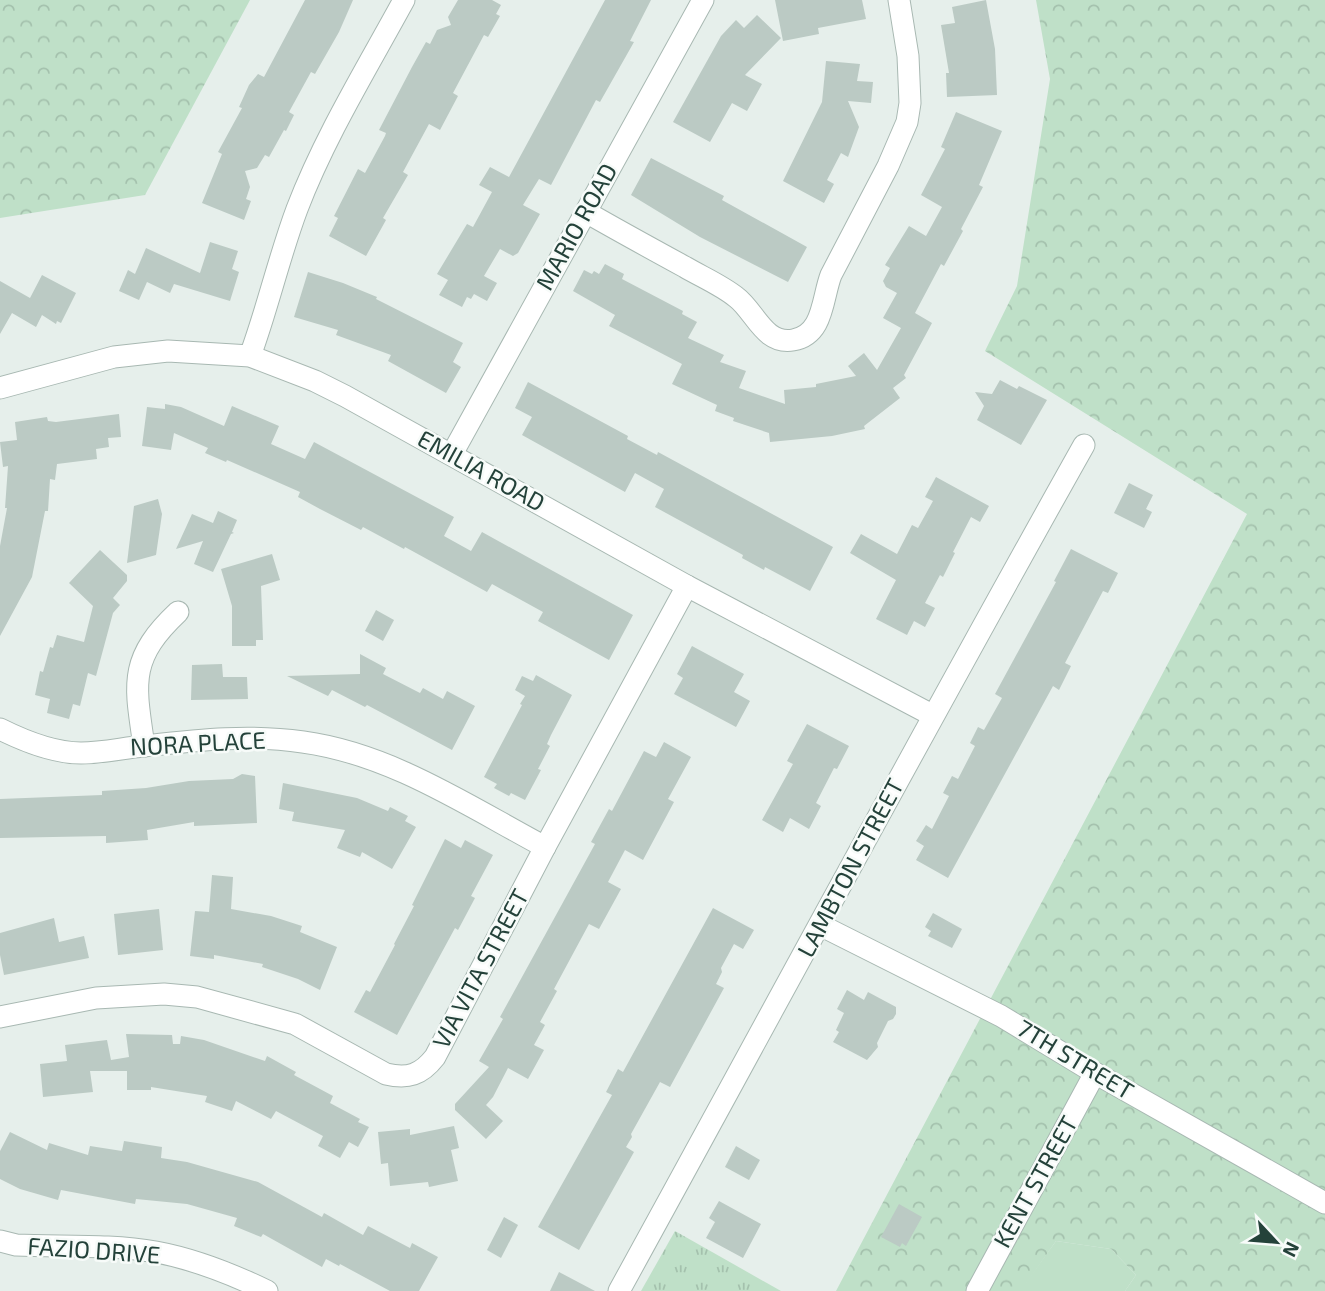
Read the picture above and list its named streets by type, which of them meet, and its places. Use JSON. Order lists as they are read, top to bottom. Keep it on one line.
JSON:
{"streets":{"street":["MARIO ROAD","EMILIA ROAD","NORA PLACE","LAMBTON STREET","VIA VITA STREET","7TH STREET","KENT STREET","FAZIO DRIVE"]},"crossings":[["MARIO ROAD","EMILIA ROAD"],["EMILIA ROAD","LAMBTON STREET"],["EMILIA ROAD","VIA VITA STREET"],["NORA PLACE","VIA VITA STREET"],["LAMBTON STREET","7TH STREET"],["7TH STREET","KENT STREET"]],"north":"bottom right"}
